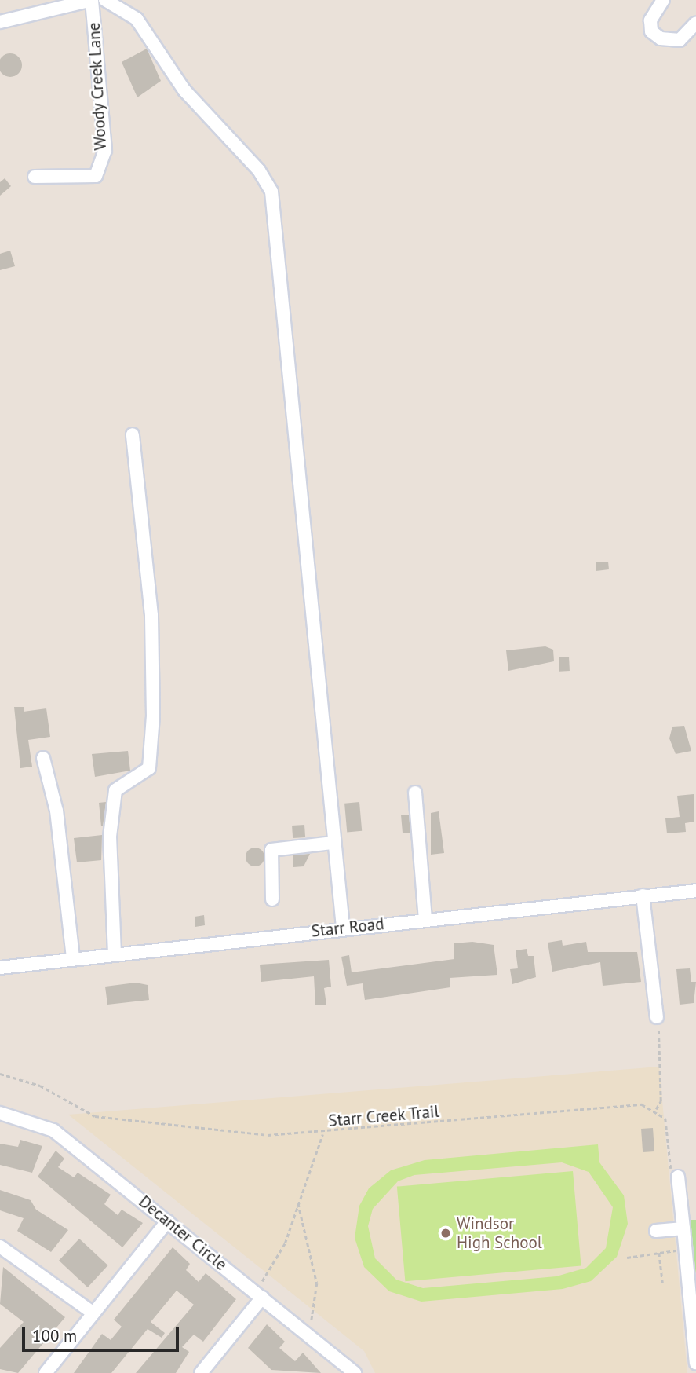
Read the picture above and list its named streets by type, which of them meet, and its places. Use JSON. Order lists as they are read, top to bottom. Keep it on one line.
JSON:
{"streets":{"street":["Woody Creek Lane","Starr Road","Decanter Circle"],"path":["Starr Creek Trail"]},"places":["Windsor High School"],"scale_bar":"100 m"}
